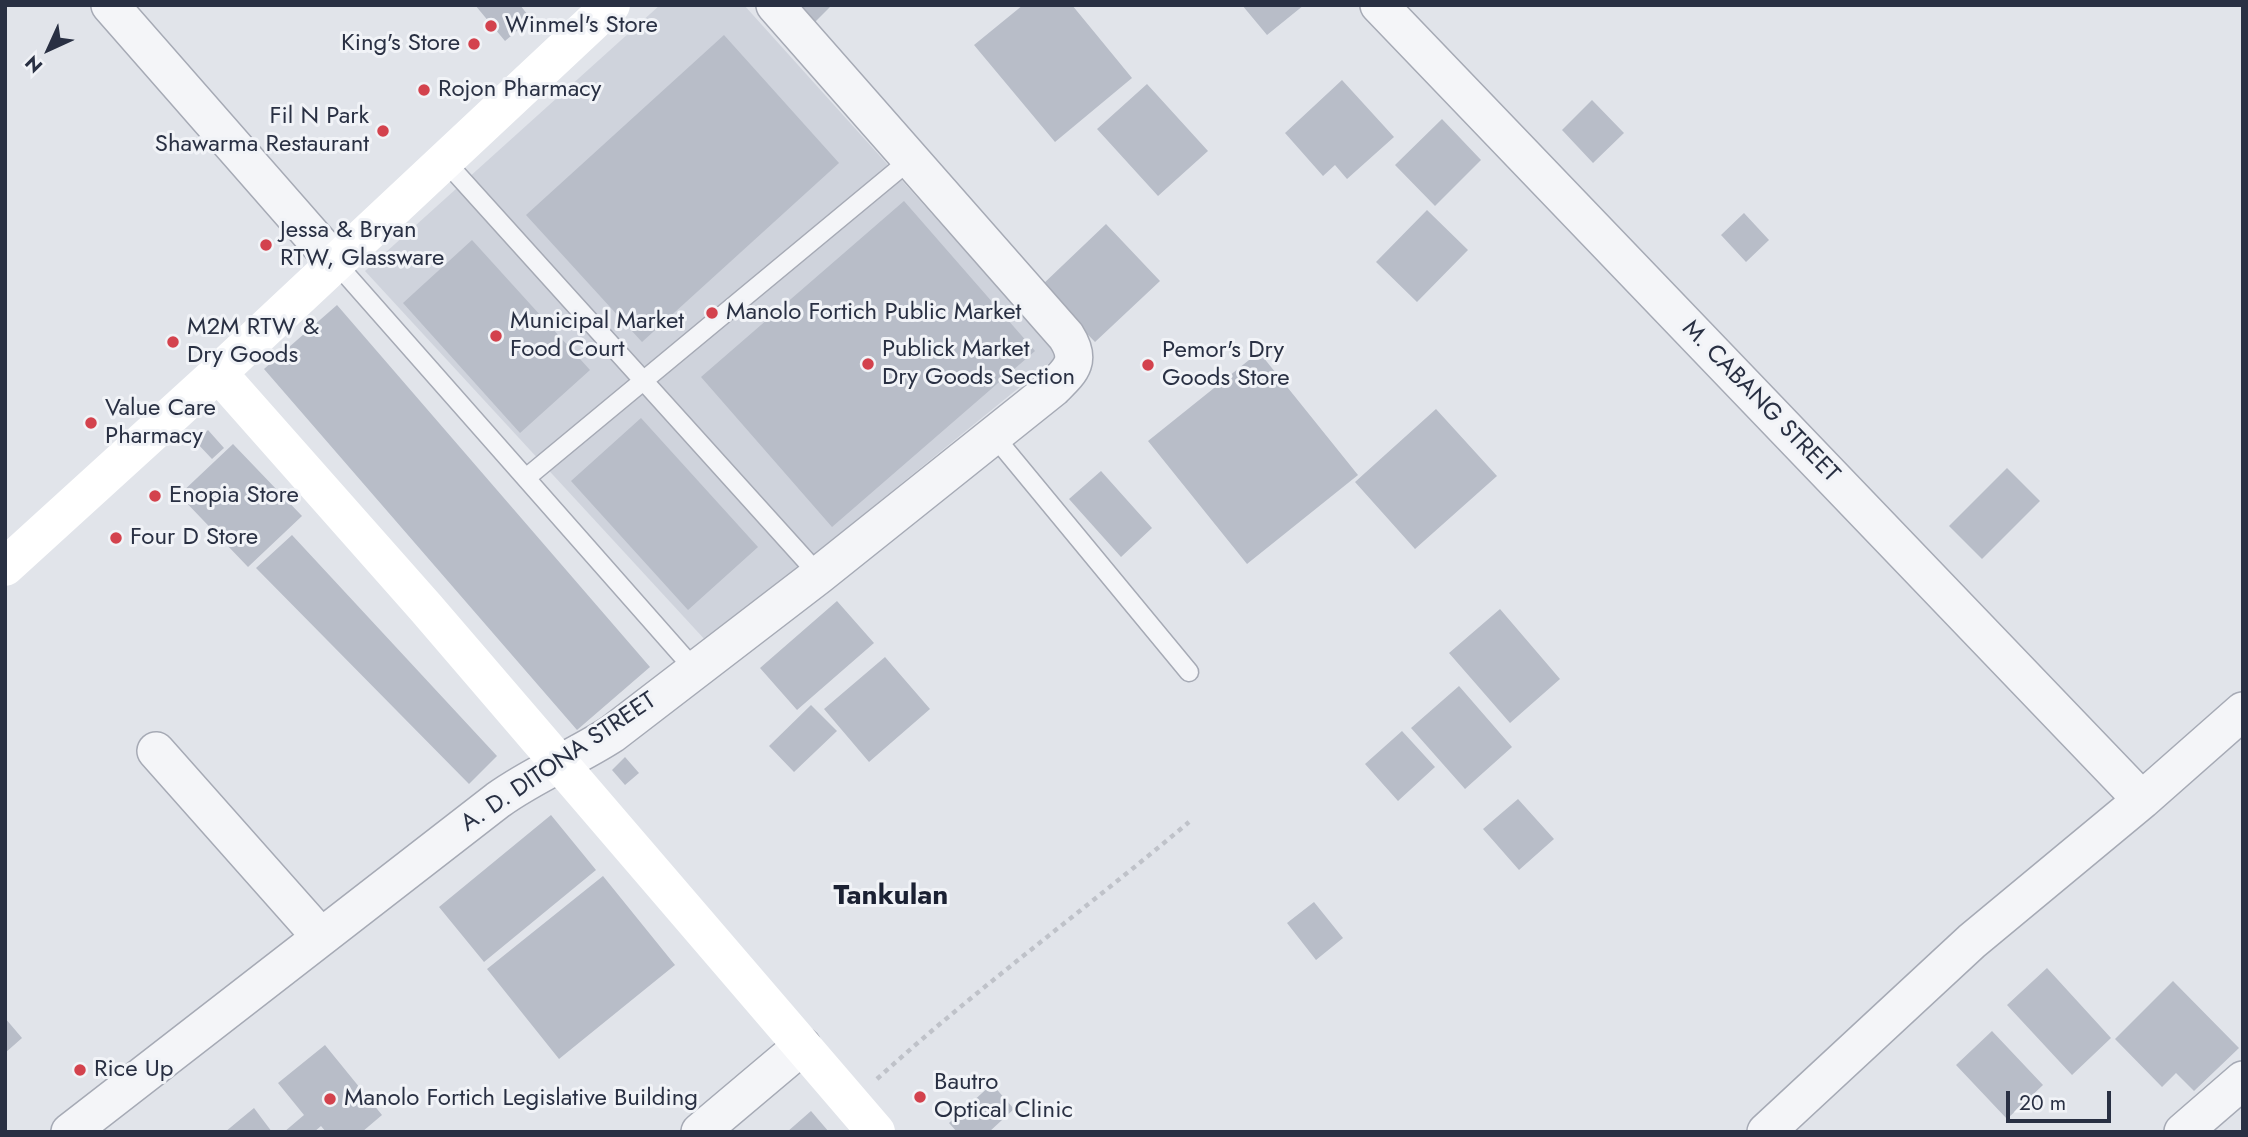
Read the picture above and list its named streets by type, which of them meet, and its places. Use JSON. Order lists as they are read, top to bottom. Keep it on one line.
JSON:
{"streets":{"street":["M. CABANG STREET","A. D. DITONA STREET"]},"districts":["Tankulan"],"places":["Winmel's Store","King's Store","Rojon Pharmacy","Fil N Park Shawarma Restaurant","Jessa & Bryan RTW, Glassware","Manolo Fortich Public Market","Municipal Market Food Court","M2M RTW & Dry Goods","Publick Market Dry Goods Section","Pemor's Dry Goods Store","Value Care Pharmacy","Enopia Store","Four D Store","Rice Up","Bautro Optical Clinic","Manolo Fortich Legislative Building"],"scale_bar":"20 m","north":"bottom left"}
